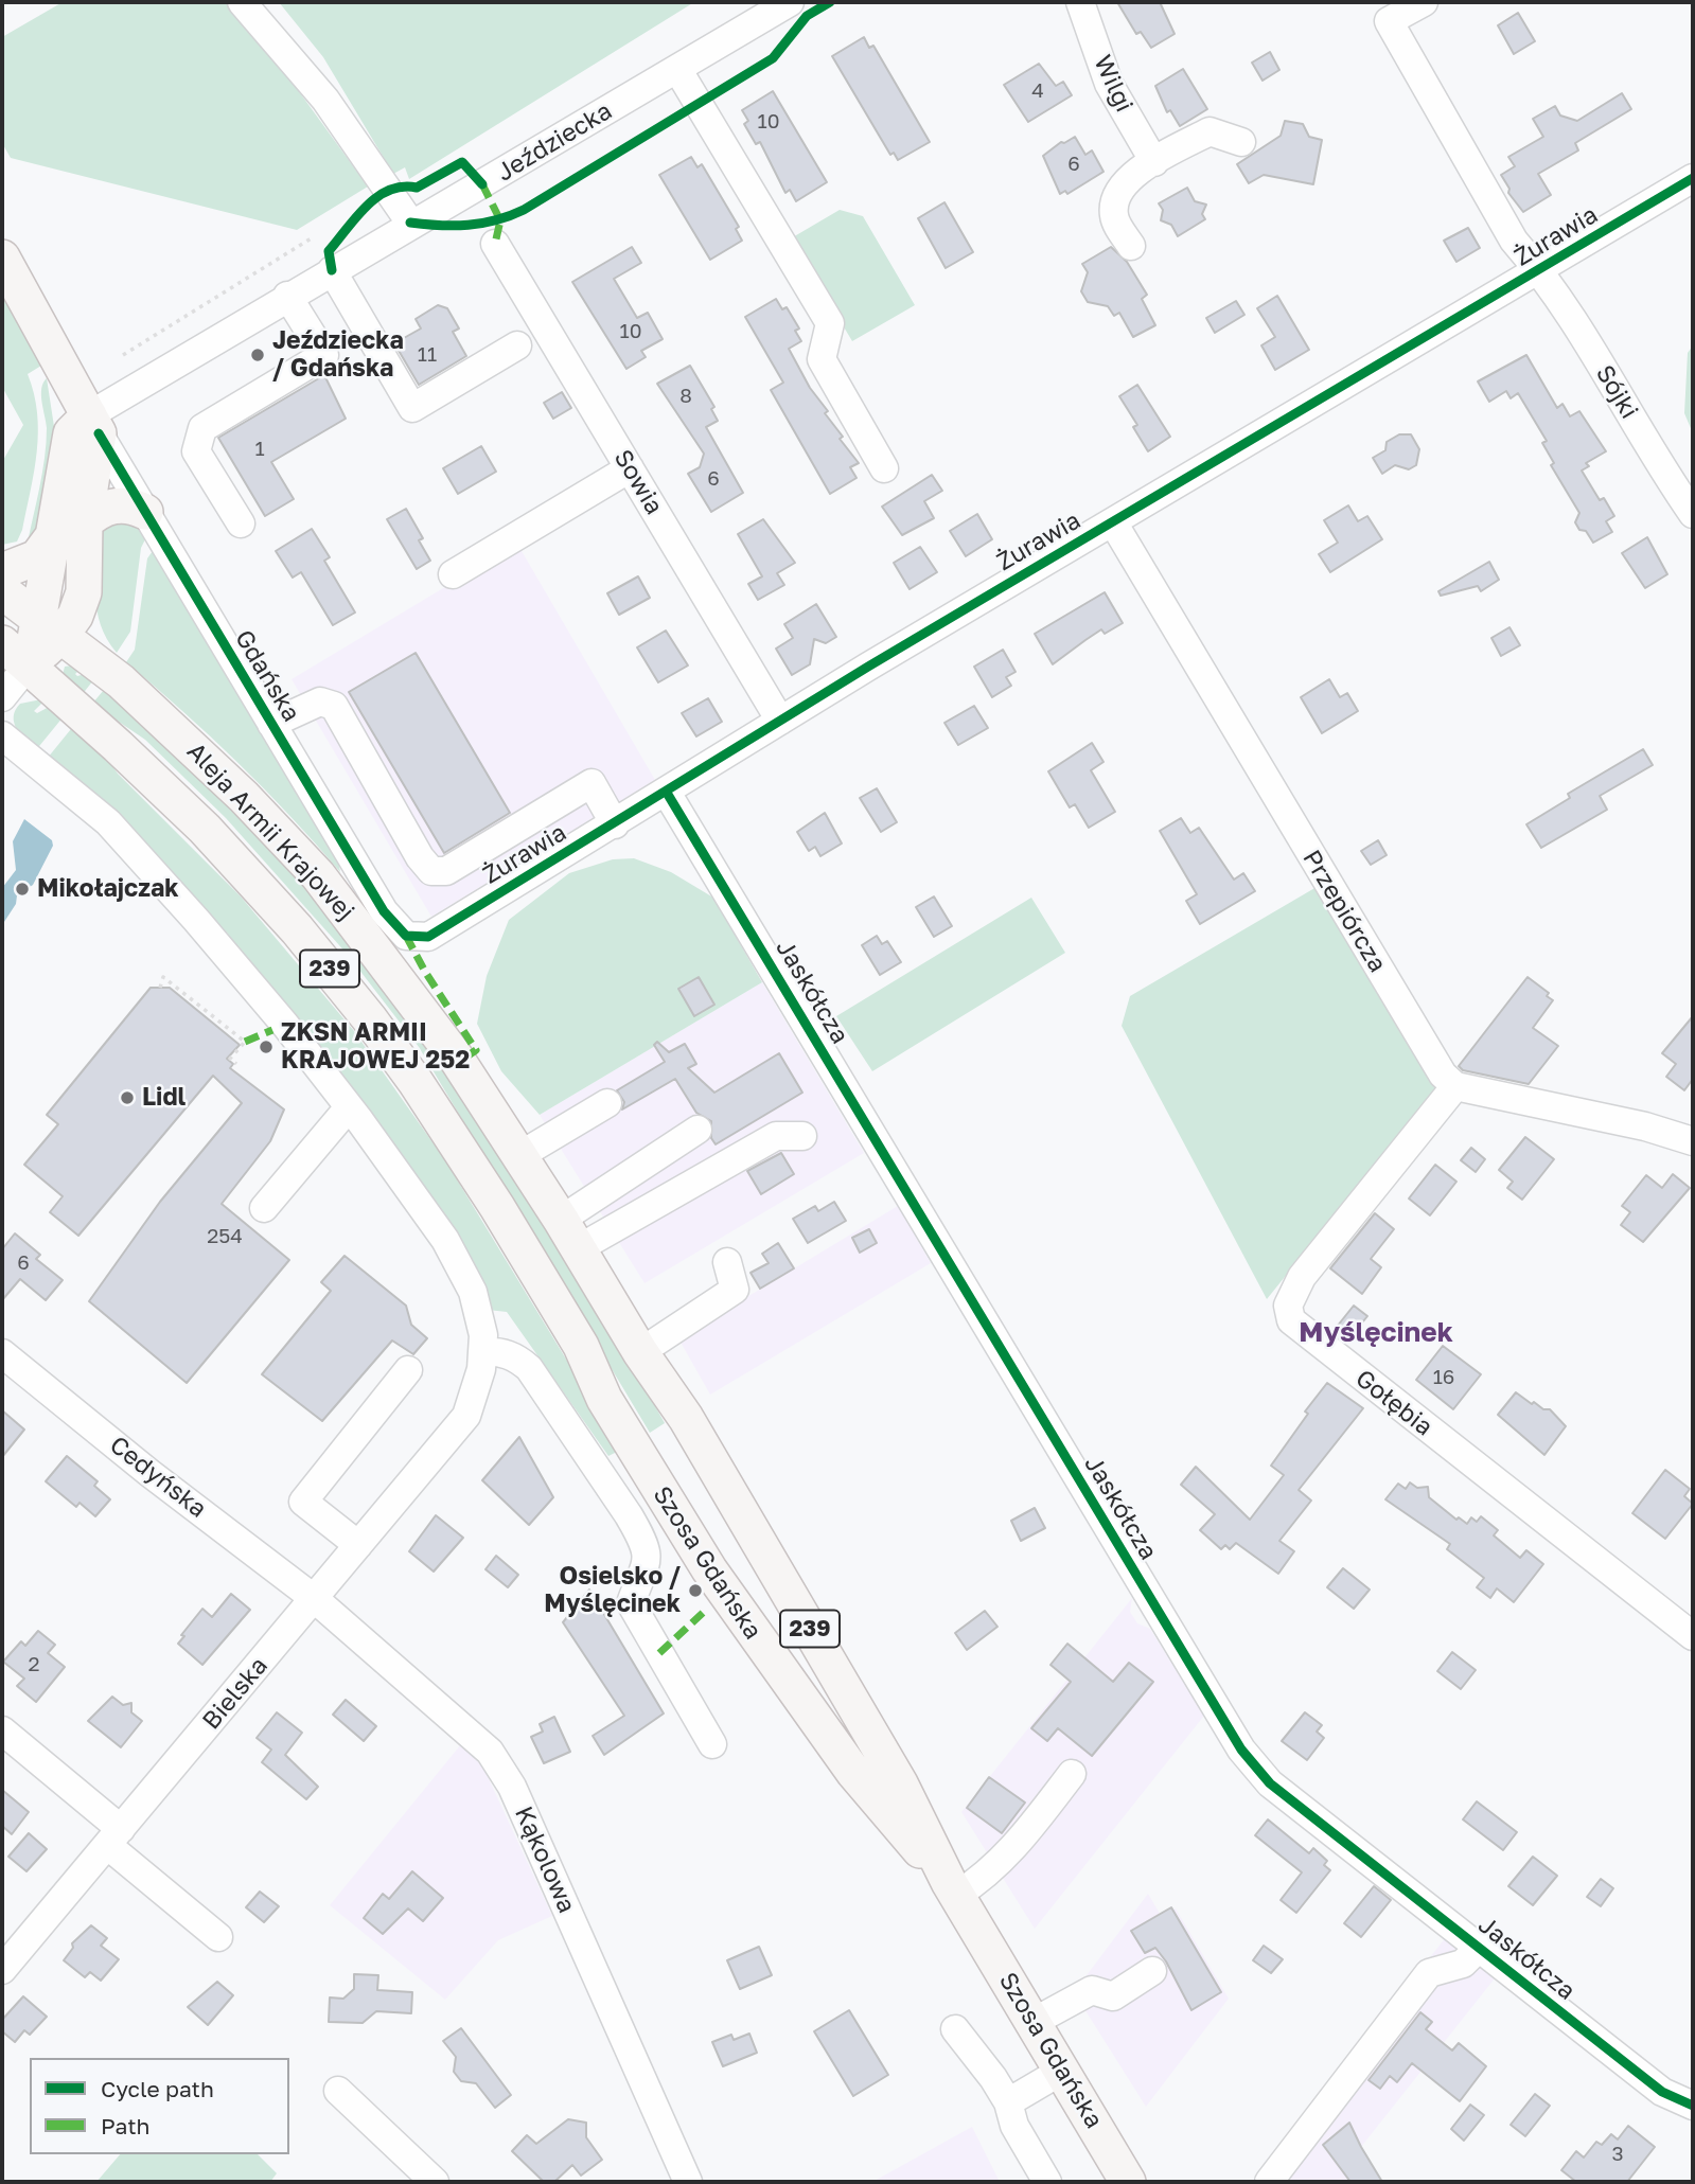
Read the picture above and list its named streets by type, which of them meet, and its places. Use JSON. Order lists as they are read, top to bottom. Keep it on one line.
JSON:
{"streets":{"main road":["Gdańska","Aleja Armii Krajowej","239","Szosa Gdańska"],"street":["Wilgi","Jeździecka","Żurawia","Sójki","Sowia","Przepiórcza","Jaskółcza","Gołębia","Cedyńska","Bielska","Kąkolowa"]},"crossings":[["Jeździecka","Gdańska"],["Żurawia","Sójki"],["Żurawia","Sowia"],["Żurawia","Gdańska"],["Żurawia","Przepiórcza"],["Żurawia","Jaskółcza"],["Aleja Armii Krajowej","Szosa Gdańska"],["Przepiórcza","Gołębia"],["Cedyńska","Bielska"],["Cedyńska","Kąkolowa"],["Bielska","Kąkolowa"]],"districts":["Myślęcinek"],"places":["Jeździecka / Gdańska","Mikołajczak","ZKSN ARMII KRAJOWEJ 252","Lidl","Osielsko / Myślęcinek"],"house_numbers":["4","10","6","10","11","8","1","6","254","6","16","2","3"],"legend":["Cycle path","Path"]}
